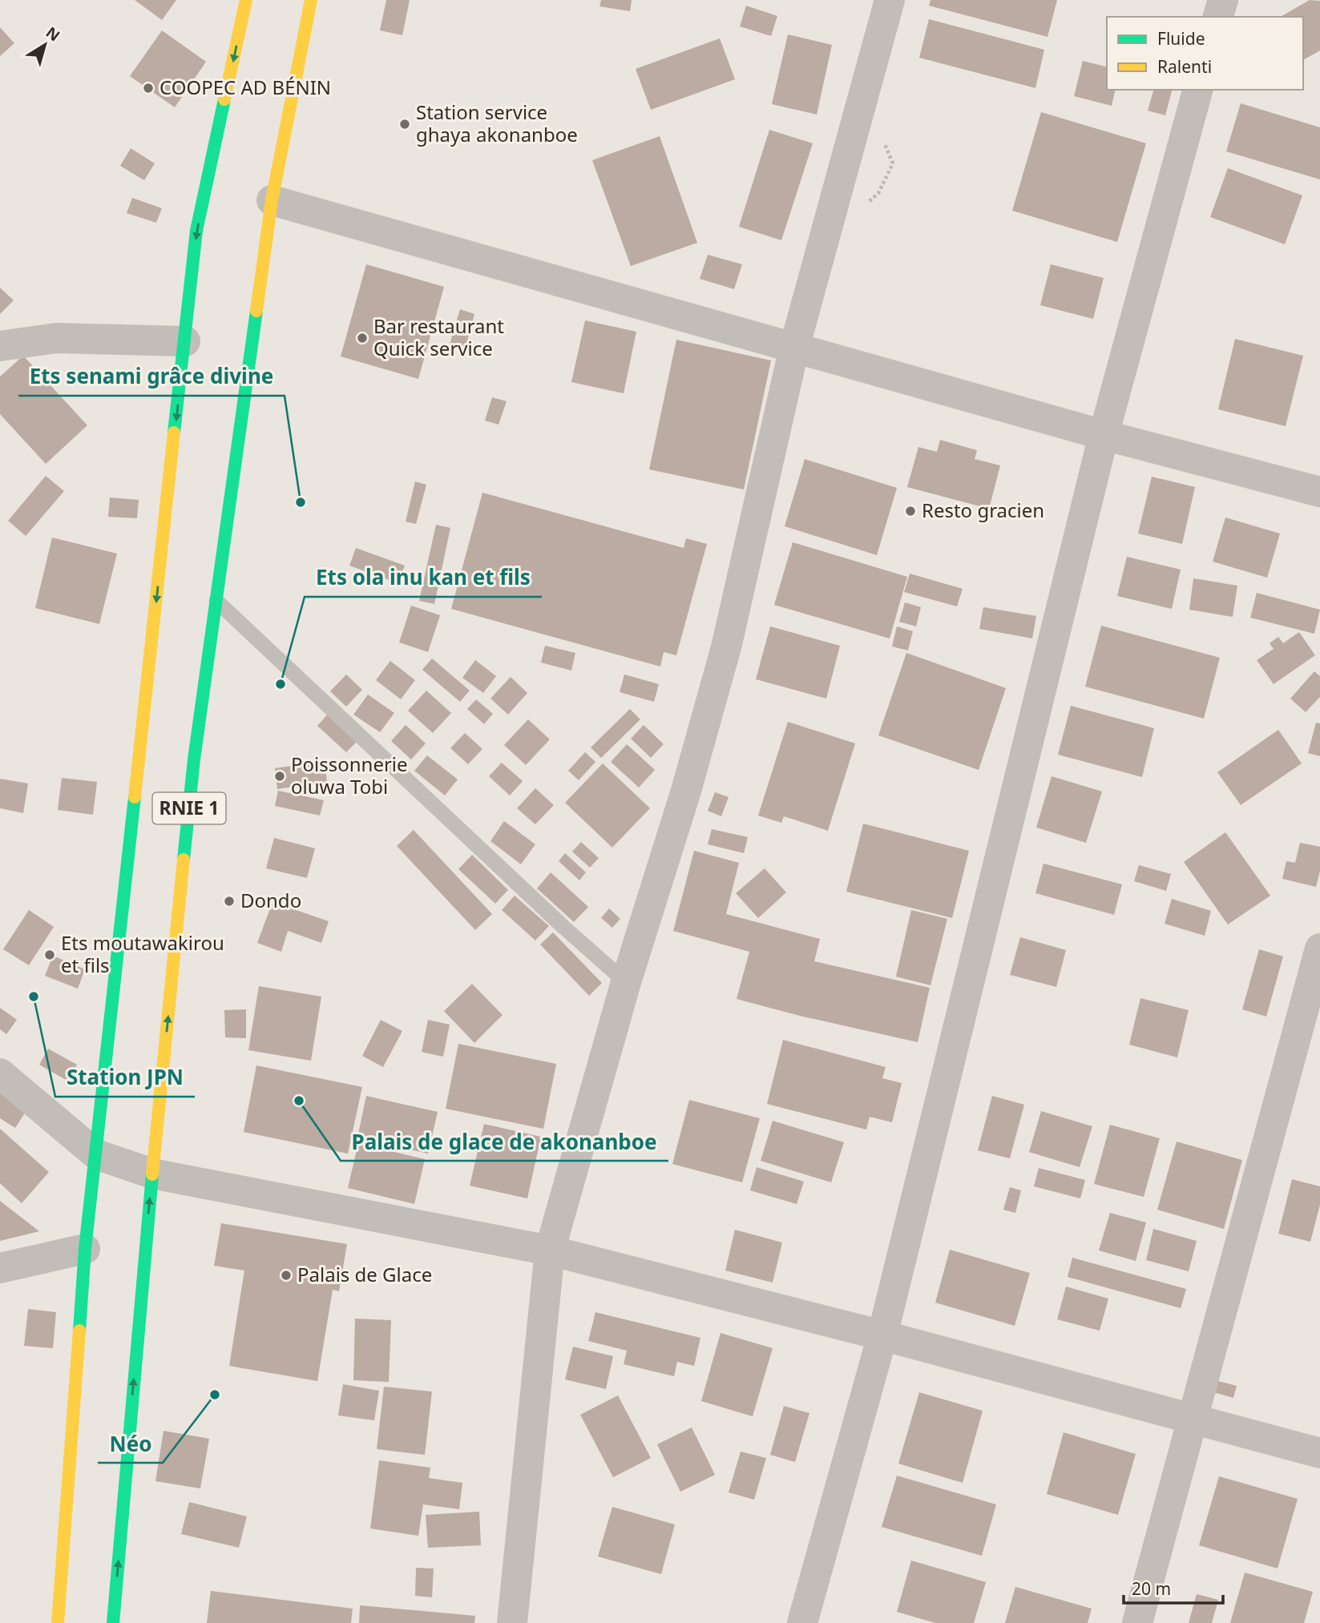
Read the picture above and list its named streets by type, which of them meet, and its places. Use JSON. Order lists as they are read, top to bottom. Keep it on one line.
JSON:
{"streets":{"highway":["RNIE 1"]},"places":["COOPEC AD BÉNIN","Station service ghaya akonanboe","Bar restaurant Quick service","Ets senami grâce divine","Resto gracien","Ets ola inu kan et fils","Poissonnerie oluwa Tobi","Dondo","Ets moutawakirou et fils","Station JPN","Palais de glace de akonanboe","Palais de Glace","Néo"],"legend":["Fluide","Ralenti"],"scale_bar":"20 m","north":"top right"}
